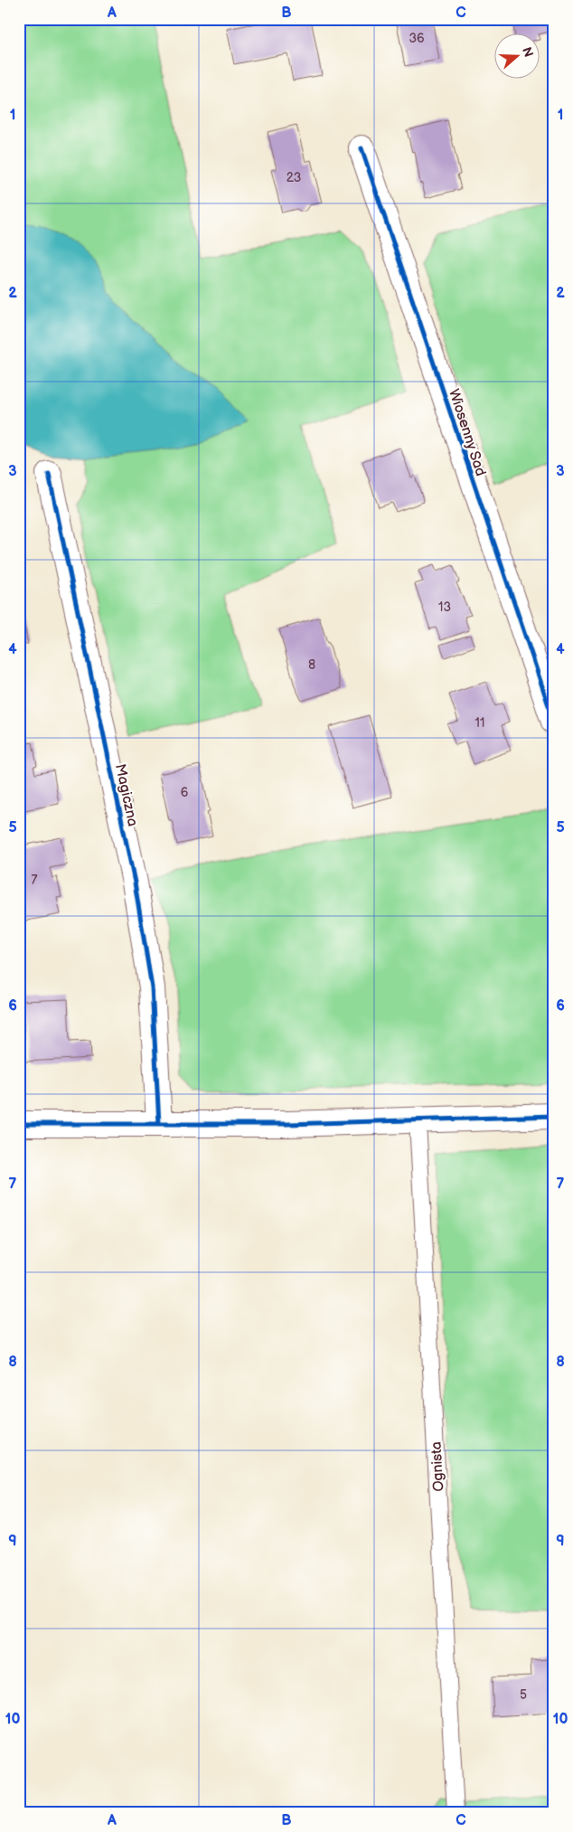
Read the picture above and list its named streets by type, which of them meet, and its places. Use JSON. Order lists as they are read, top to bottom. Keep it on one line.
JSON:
{"streets":{"street":["Wiosenny Sad","Magiczna"],"lane":["Ognista"]},"house_numbers":["36","23","13","8","11","6","7","5"],"north":"right","grid":{"columns":["A","B","C"],"rows":["1","2","3","4","5","6","7","8","9","10"]}}
